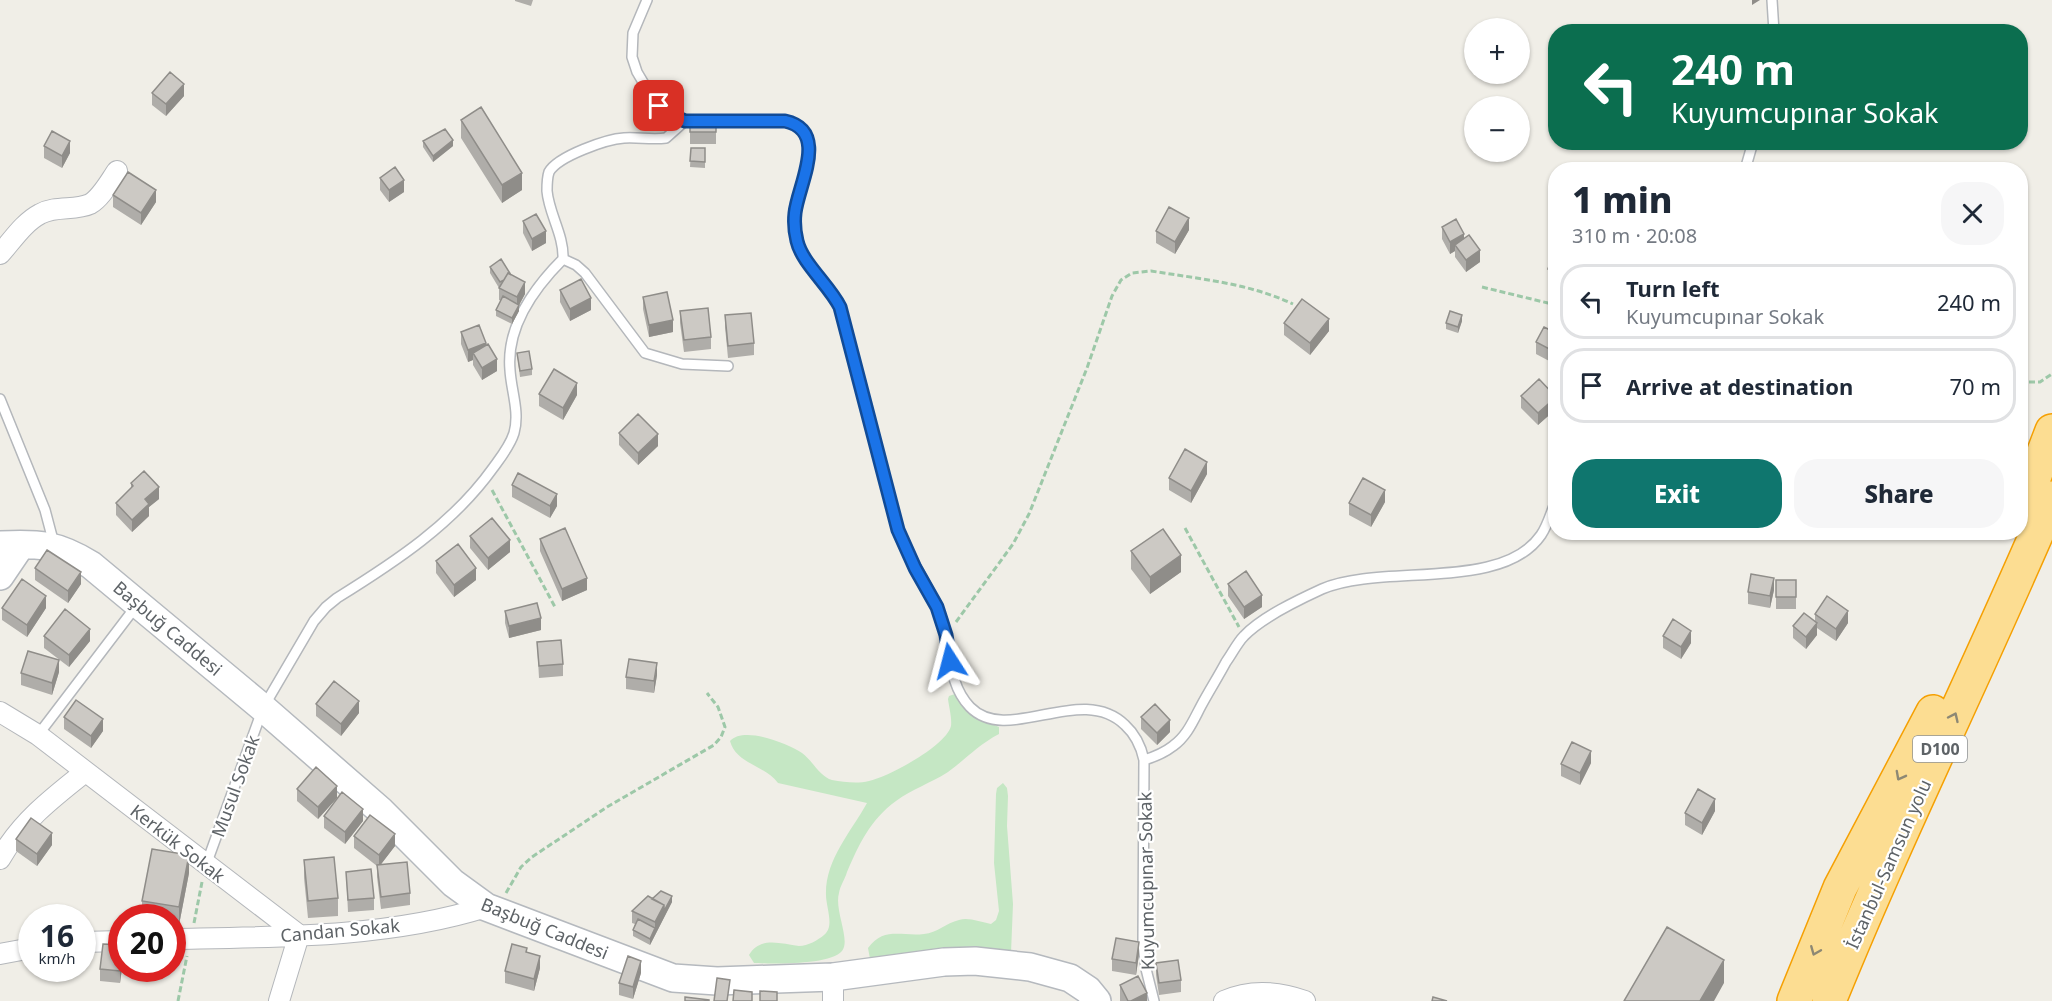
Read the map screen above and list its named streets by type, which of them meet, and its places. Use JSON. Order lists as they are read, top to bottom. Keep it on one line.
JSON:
{"streets":{"highway":["D100","İstanbul-Samsun yolu"],"street":["Başbuğ Caddesi","Kerkük Sokak","Candan Sokak"],"lane":["Musul Sokak","Kuyumcupınar Sokak"]},"crossings":[["Başbuğ Caddesi","Musul Sokak"],["Başbuğ Caddesi","Candan Sokak"],["Musul Sokak","Kerkük Sokak"],["Kerkük Sokak","Candan Sokak"]],"page":{"map_buttons":["+","−"],"turn":["240 m","Kuyumcupınar Sokak"],"heading":["1 min","310 m · 20:08"],"list":[{"name":"Turn left","note":"Kuyumcupınar Sokak","value":"240 m"},{"name":"Arrive at destination","value":"70 m"}],"buttons":["Exit","Share"],"speed":"16 km/h","limit":"20"}}
